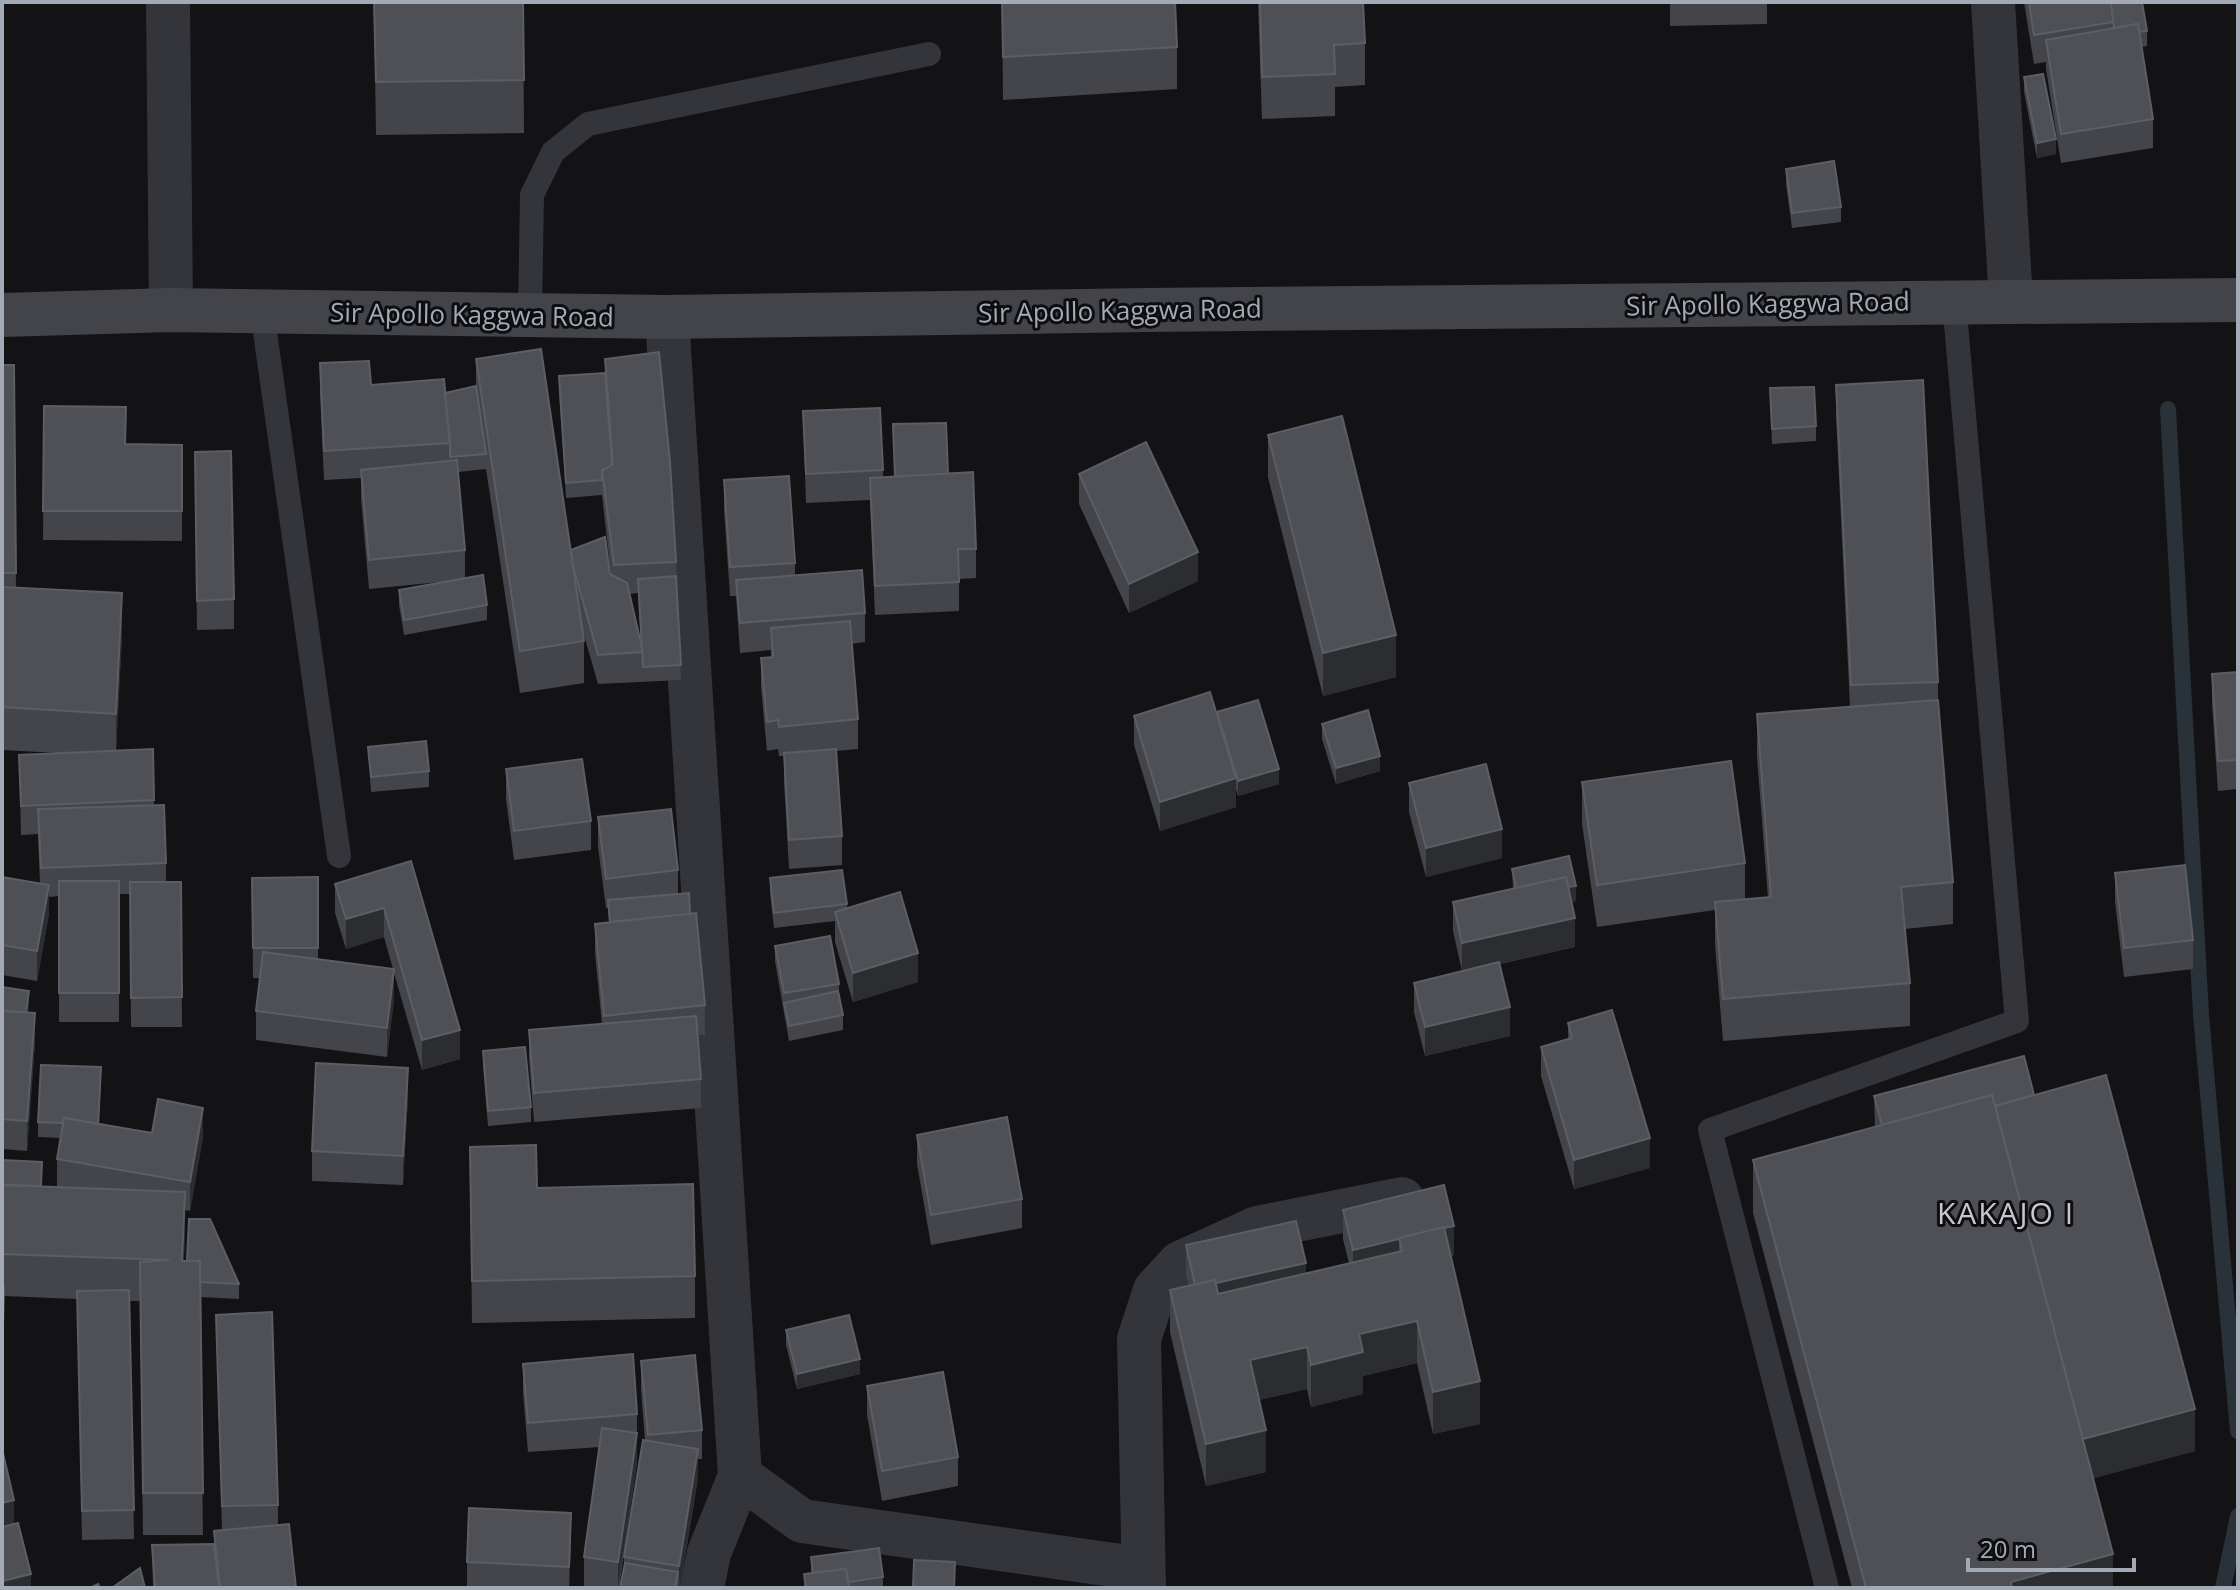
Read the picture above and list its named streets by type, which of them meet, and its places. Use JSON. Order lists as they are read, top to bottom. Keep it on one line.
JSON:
{"streets":{"main road":["Sir Apollo Kaggwa Road"]},"districts":["KAKAJO I"],"scale_bar":"20 m"}
